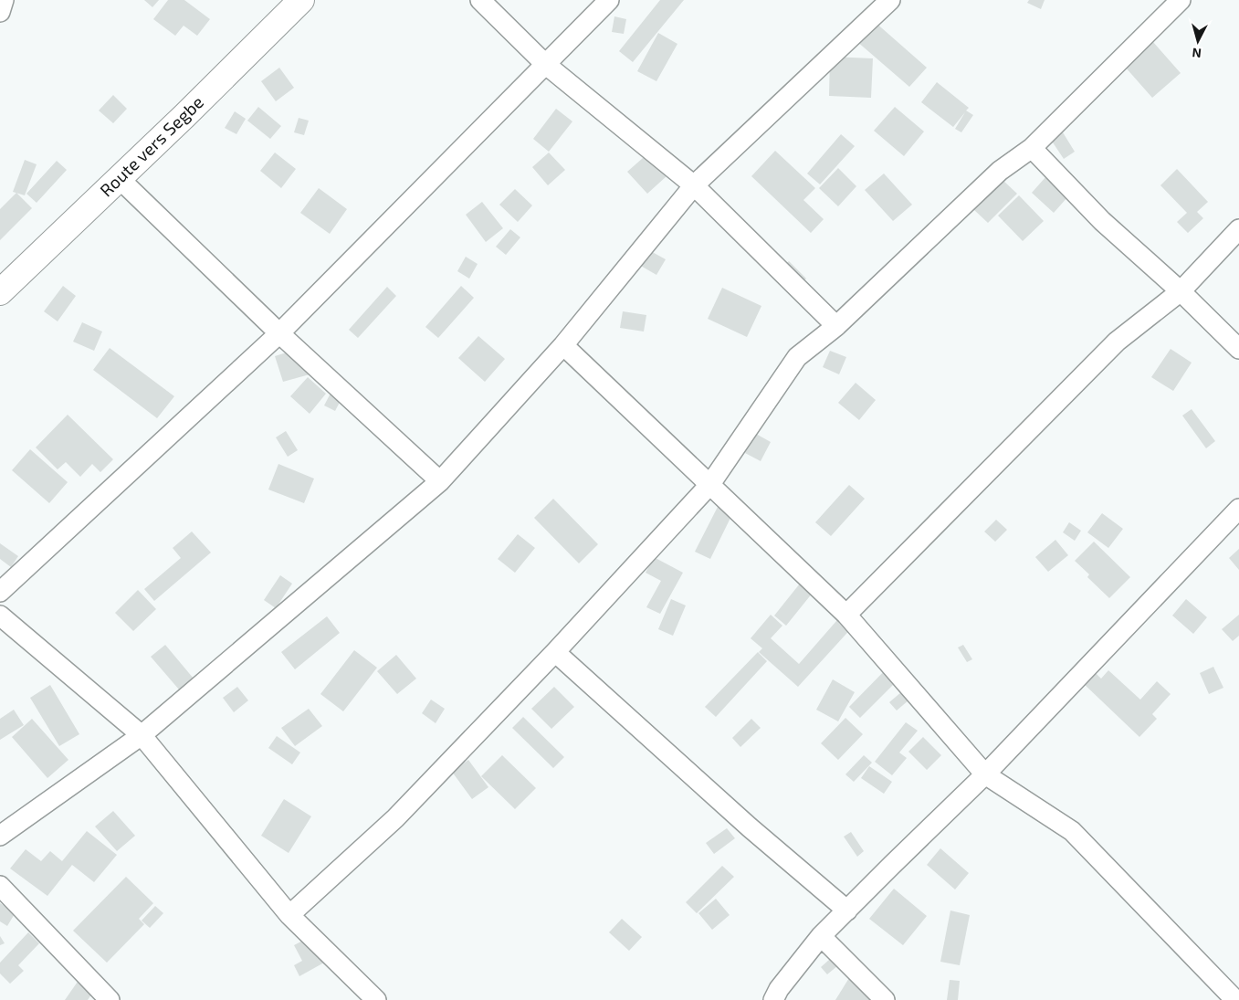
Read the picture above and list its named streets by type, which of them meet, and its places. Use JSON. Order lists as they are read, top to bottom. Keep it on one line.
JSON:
{"streets":{"main road":["Route vers Segbe"]},"north":"bottom"}
